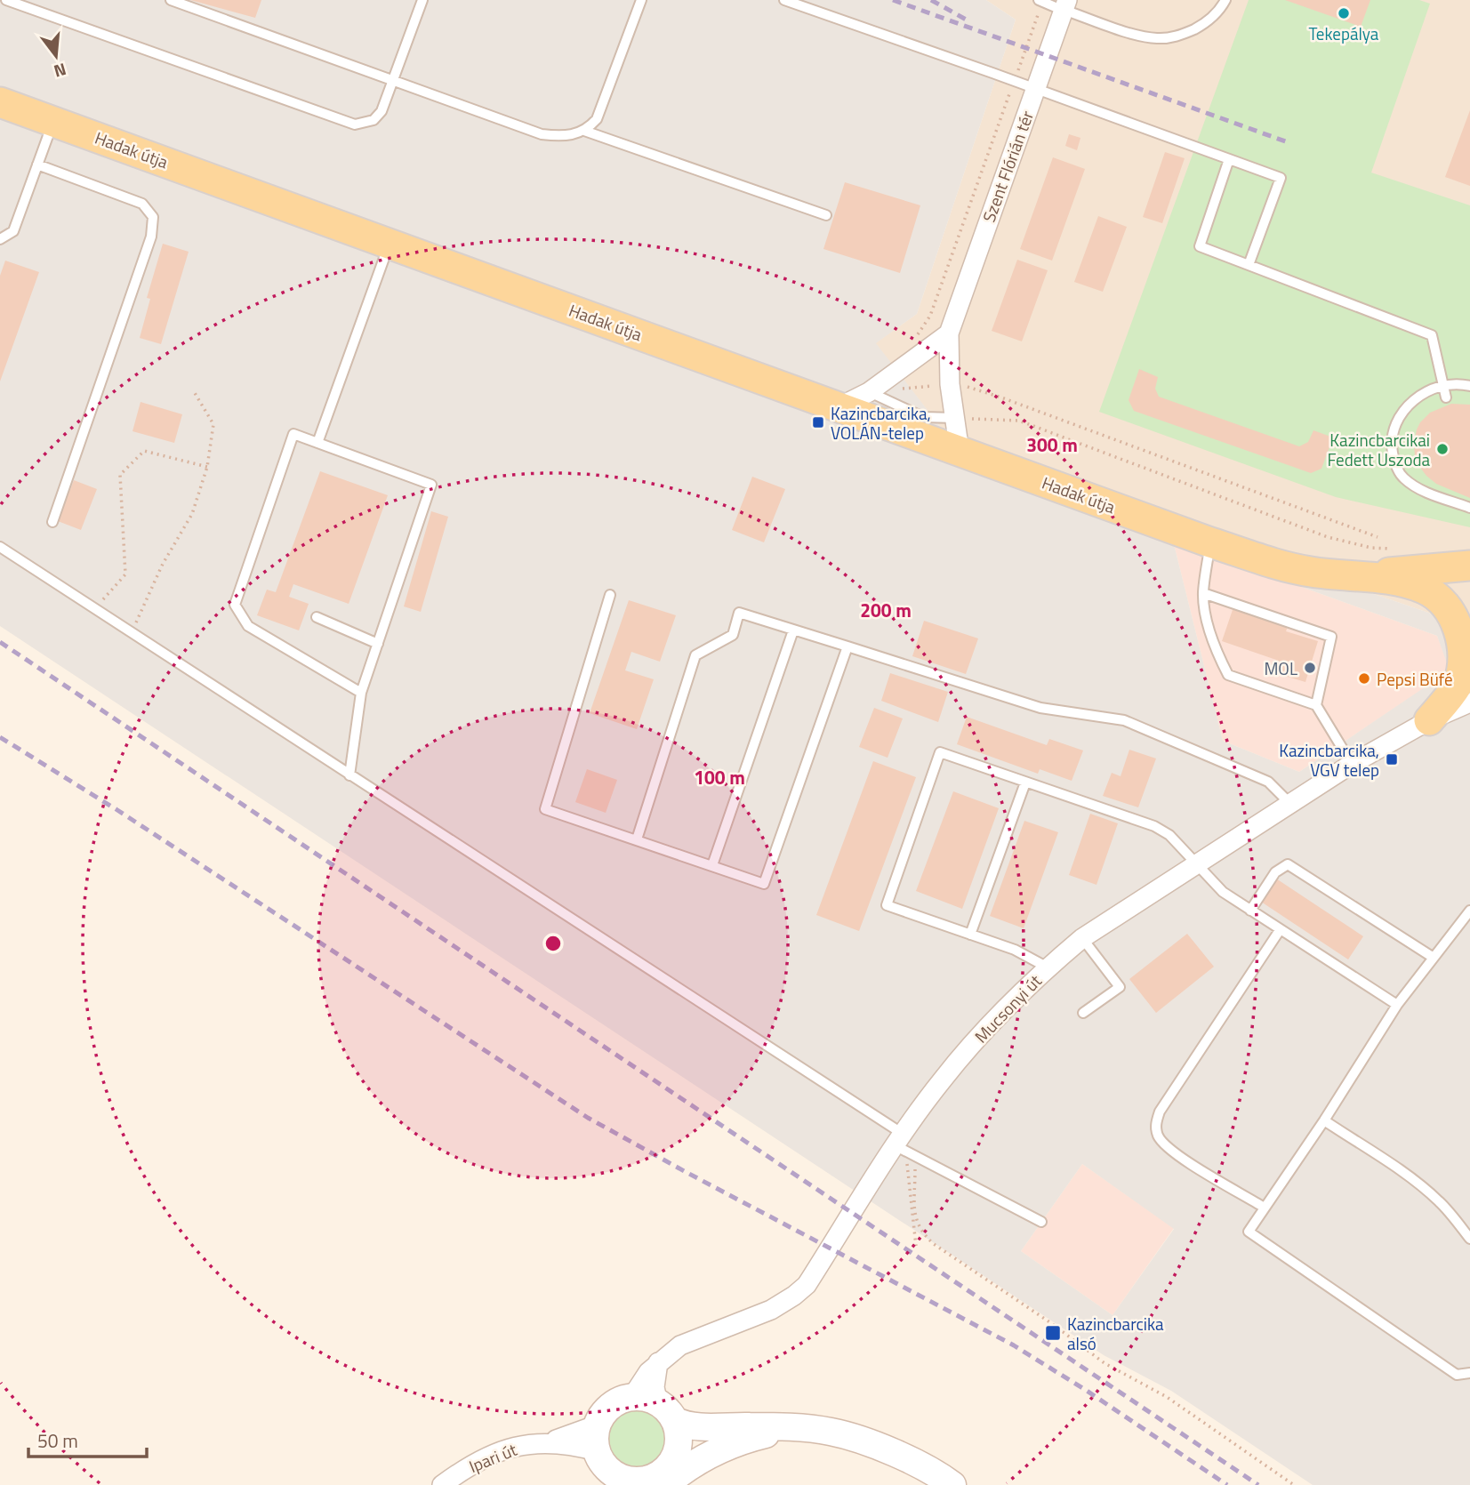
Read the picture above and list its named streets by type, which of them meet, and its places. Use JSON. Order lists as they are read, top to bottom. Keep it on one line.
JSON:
{"streets":{"main road":["Hadak útja"],"street":["Szent Flórián tér","Mucsonyi út","Ipari út"]},"crossings":[["Hadak útja","Szent Flórián tér"],["Mucsonyi út","Ipari út"]],"places":{"other":["Tekepálya","Kazincbarcikai Fedett Uszoda","MOL","Pepsi Büfé"],"transit":["Kazincbarcika, VOLÁN-telep","Kazincbarcika, VGV telep","Kazincbarcika alsó"]},"scale_bar":"50 m","north":"bottom","rings":["300 m","200 m","100 m"]}
